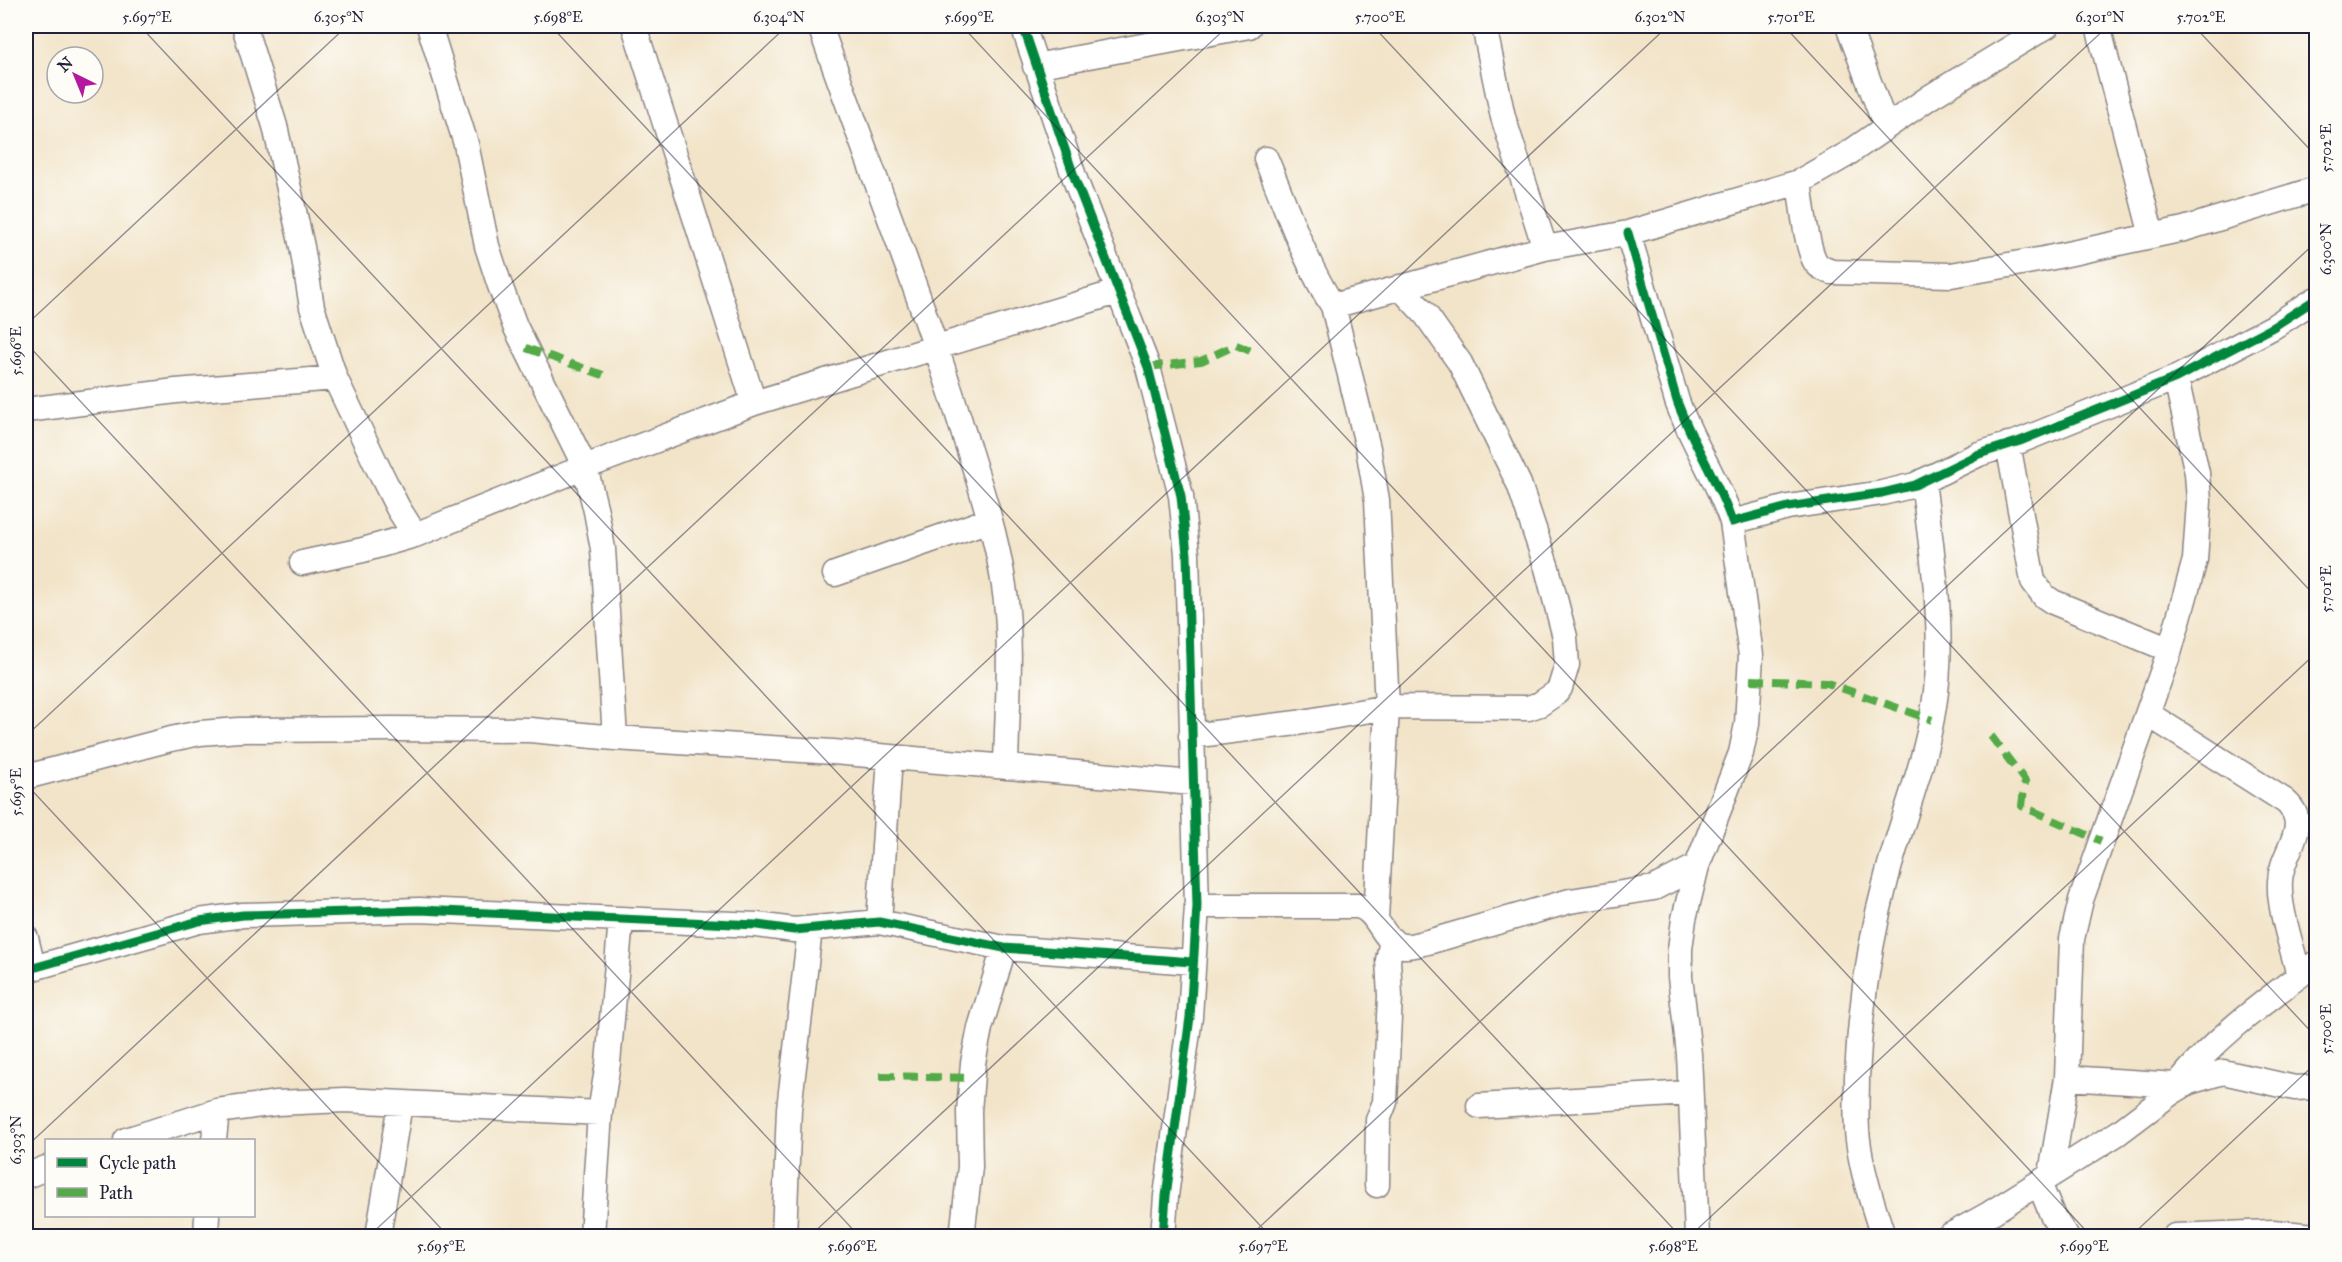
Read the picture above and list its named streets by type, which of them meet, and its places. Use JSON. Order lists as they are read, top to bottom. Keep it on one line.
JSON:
{"legend":["Cycle path","Path"],"north":"top left","coordinates":["5.697°E","6.305°N","5.698°E","6.304°N","5.699°E","6.303°N","5.700°E","6.302°N","5.701°E","6.301°N","5.702°E","6.300°N","5.696°E","5.695°E"]}
